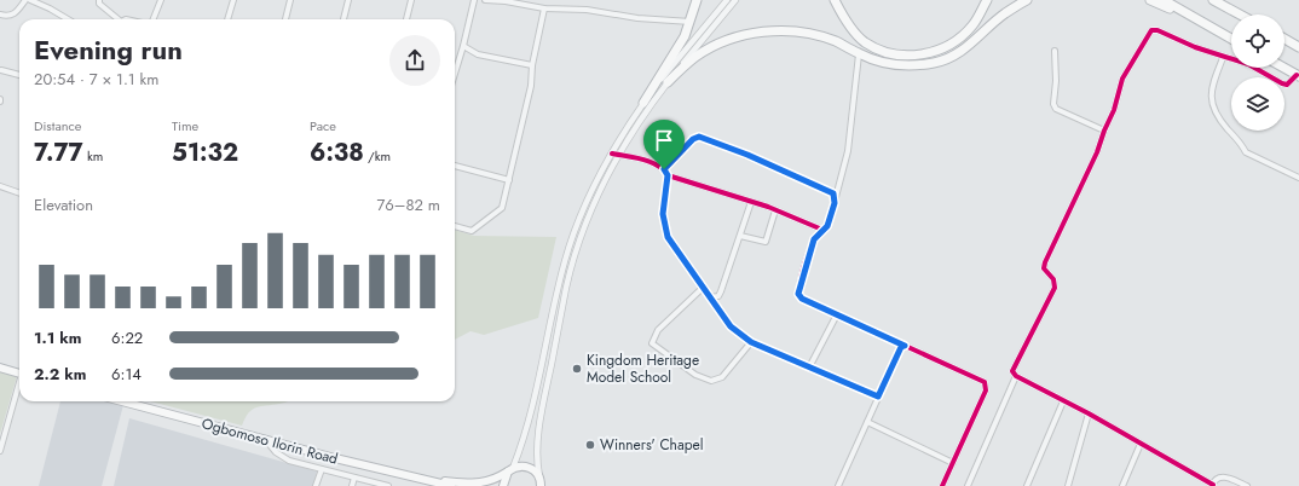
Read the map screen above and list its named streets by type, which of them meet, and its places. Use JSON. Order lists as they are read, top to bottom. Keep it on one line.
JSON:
{"streets":{"highway":["Ogbomoso Ilorin Road"]},"places":["Kingdom Heritage Model School","Winners' Chapel"],"page":{"heading":["Evening run","20:54 · 7 × 1.1 km"],"stats":[["Distance","7.77 km"],["Time","51:32"],["Pace","6:38 /km"]],"chart":["Elevation","76–82 m"],"list":[{"name":"1.1 km","note":"6:22"},{"name":"2.2 km","note":"6:14"}]}}
